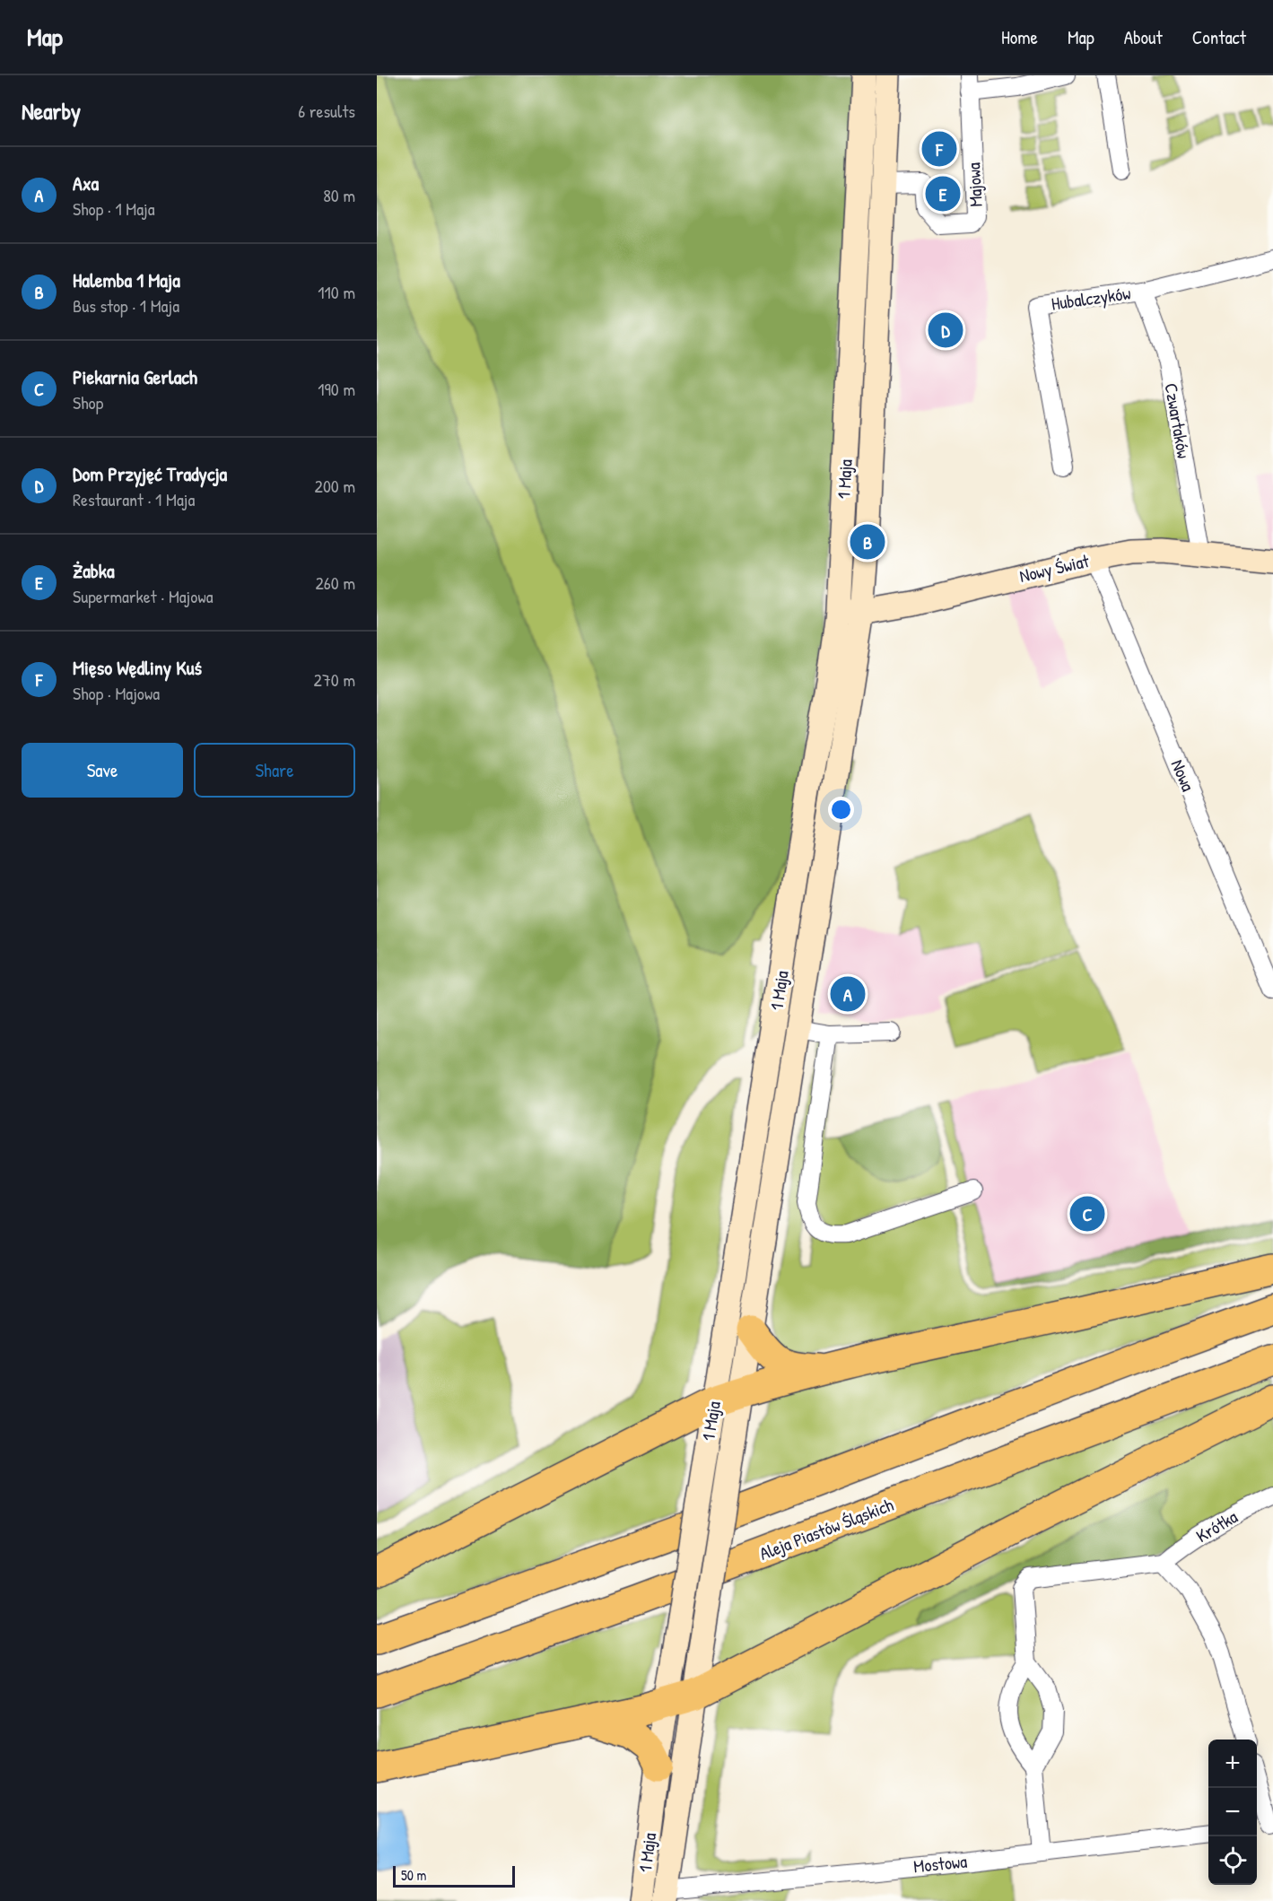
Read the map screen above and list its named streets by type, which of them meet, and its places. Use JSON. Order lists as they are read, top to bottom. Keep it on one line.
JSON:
{"streets":{"highway":["Aleja Piastów Śląskich"],"main road":["1 Maja","Nowy Świat"],"street":["Majowa","Hubalczyków","Czwartaków","Nowa","Krótka","Mostowa"]},"crossings":[["Majowa","1 Maja"],["Hubalczyków","Czwartaków"],["Czwartaków","Nowy Świat"],["1 Maja","Nowy Świat"],["1 Maja","Mostowa"],["Nowy Świat","Nowa"]],"scale_bar":"50 m","page":{"header":"Map","nav":["Home","Map","About","Contact"],"heading":["Nearby","6 results"],"pins":["F","E","D","B","A","C"],"list":[{"mark":"A","name":"Axa","note":"Shop · 1 Maja","value":"80 m"},{"mark":"B","name":"Halemba 1 Maja","note":"Bus stop · 1 Maja","value":"110 m"},{"mark":"C","name":"Piekarnia Gerlach","note":"Shop","value":"190 m"},{"mark":"D","name":"Dom Przyjęć Tradycja","note":"Restaurant · 1 Maja","value":"200 m"},{"mark":"E","name":"Żabka","note":"Supermarket · Majowa","value":"260 m"},{"mark":"F","name":"Mięso Wędliny Kuś","note":"Shop · Majowa","value":"270 m"}],"buttons":["Save","Share"],"map_buttons":["+","−"],"scale":"50 m"}}
